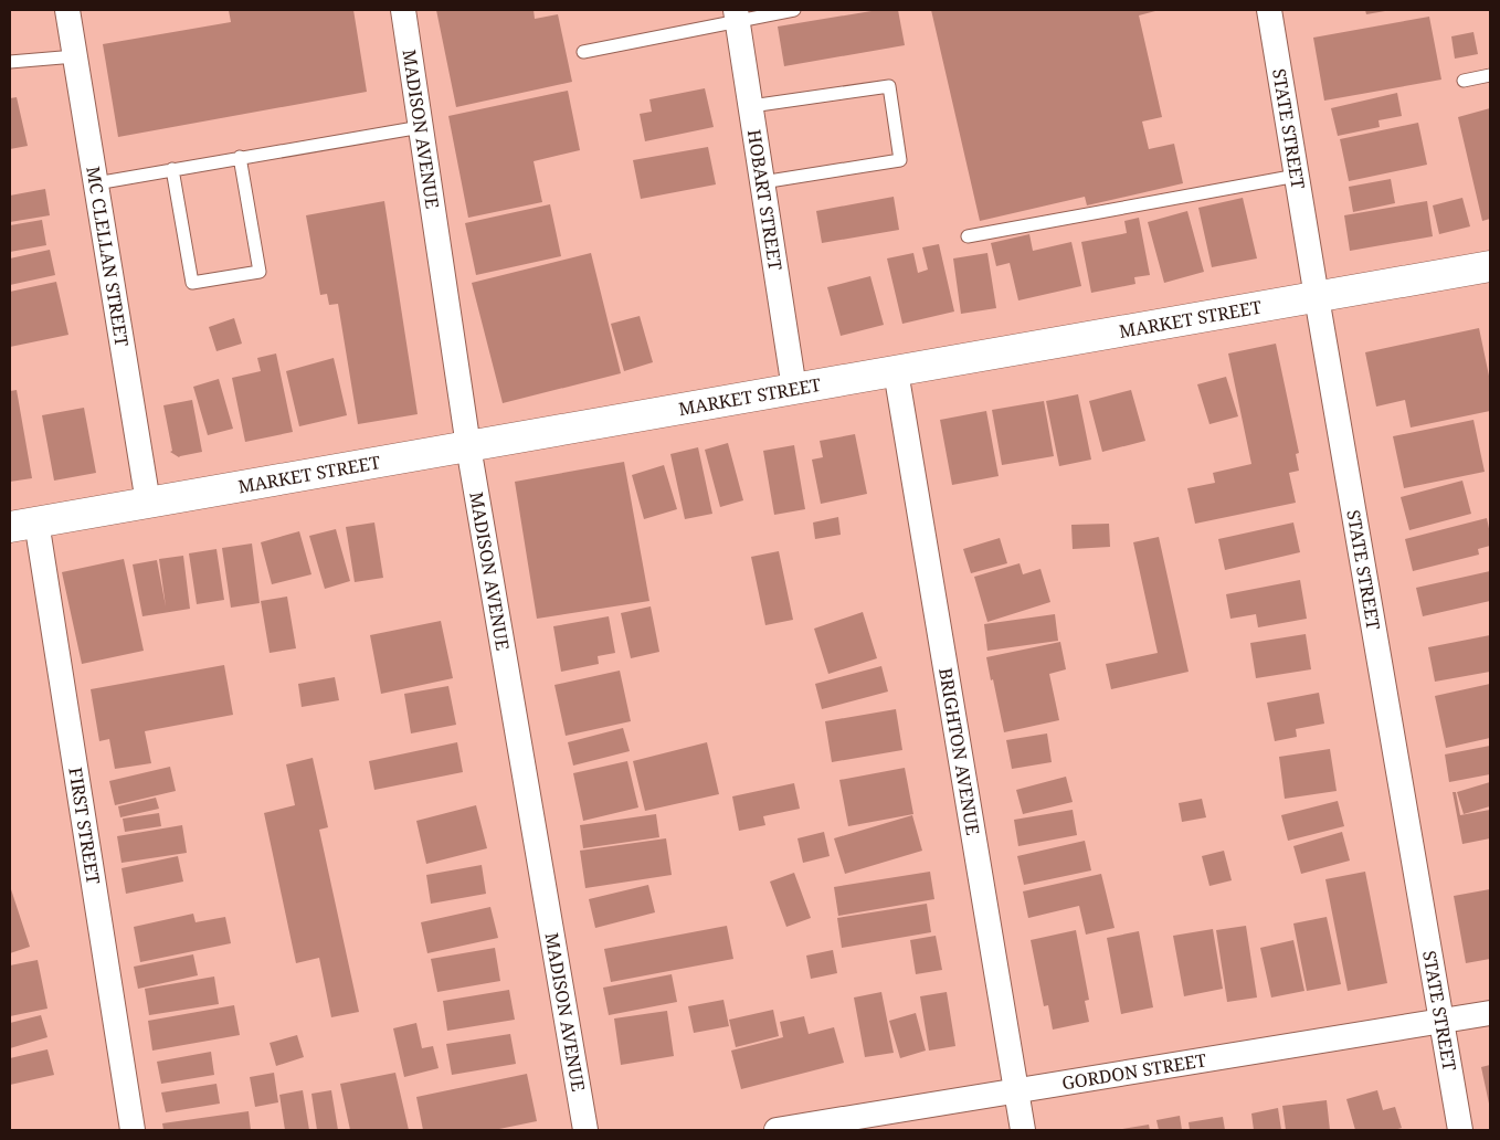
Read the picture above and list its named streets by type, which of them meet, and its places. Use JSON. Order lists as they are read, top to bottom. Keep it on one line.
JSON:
{"streets":{"street":["MADISON AVENUE","STATE STREET","HOBART STREET","MC CLELLAN STREET","MARKET STREET","BRIGHTON AVENUE","FIRST STREET","GORDON STREET"]},"crossings":[["MADISON AVENUE","MARKET STREET"],["STATE STREET","MARKET STREET"],["STATE STREET","GORDON STREET"],["HOBART STREET","MARKET STREET"],["MC CLELLAN STREET","MARKET STREET"],["MARKET STREET","BRIGHTON AVENUE"],["MARKET STREET","FIRST STREET"],["BRIGHTON AVENUE","GORDON STREET"]]}
